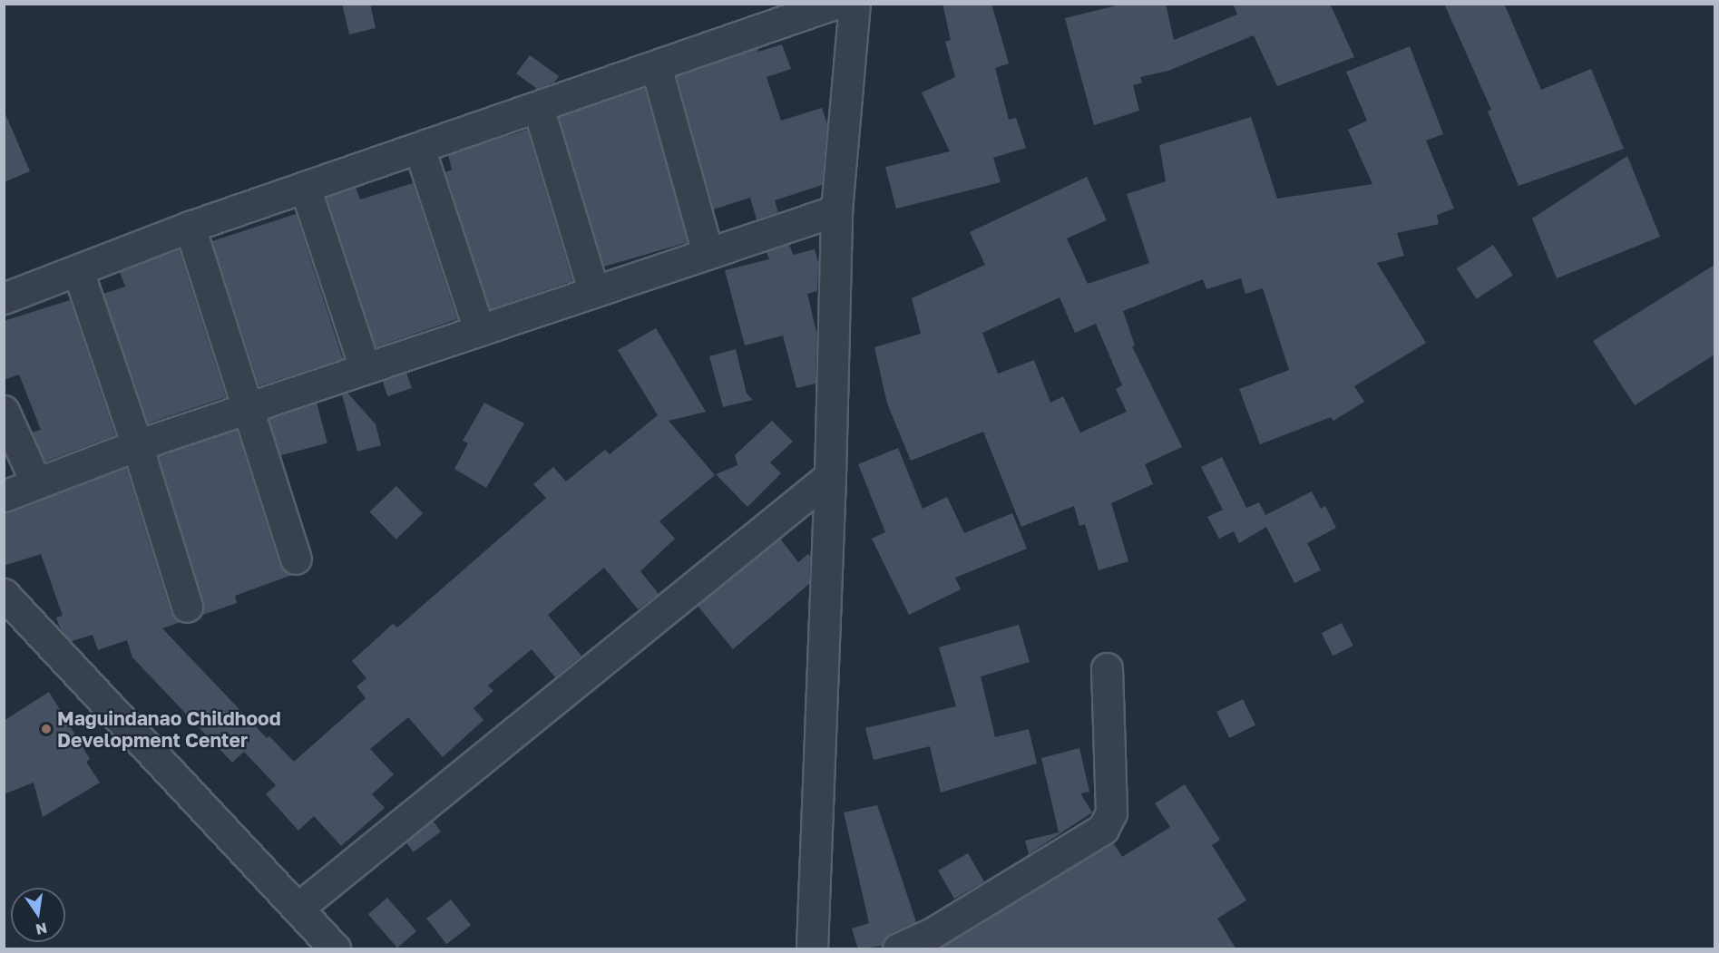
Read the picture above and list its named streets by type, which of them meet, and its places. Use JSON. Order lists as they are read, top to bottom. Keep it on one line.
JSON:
{"places":["Maguindanao Childhood Development Center"],"north":"bottom"}
